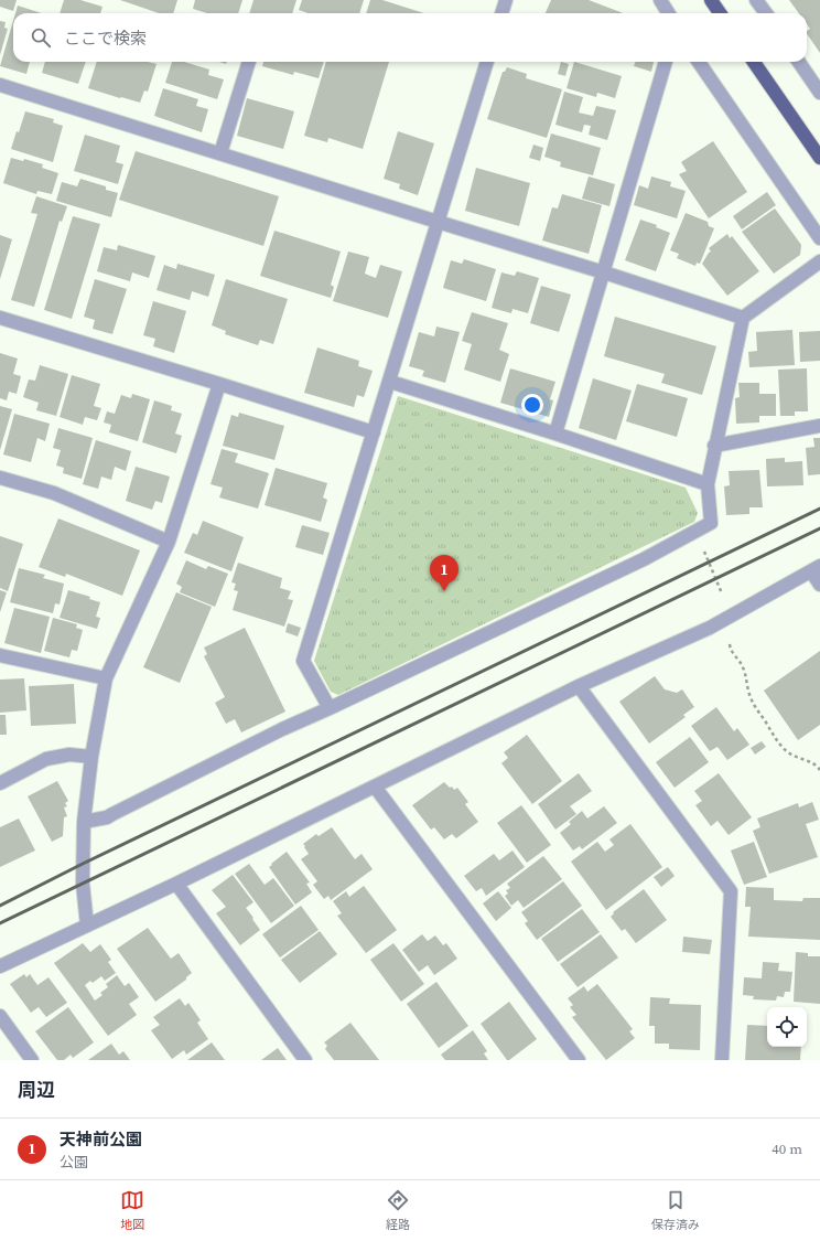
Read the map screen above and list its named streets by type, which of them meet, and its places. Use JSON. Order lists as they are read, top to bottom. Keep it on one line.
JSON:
{"page":{"search":"ここで検索","pins":"1","heading":"周辺","list":[{"mark":"1","name":"天神前公園","note":"公園","value":"40 m"}],"nav":["地図","経路","保存済み"]}}
